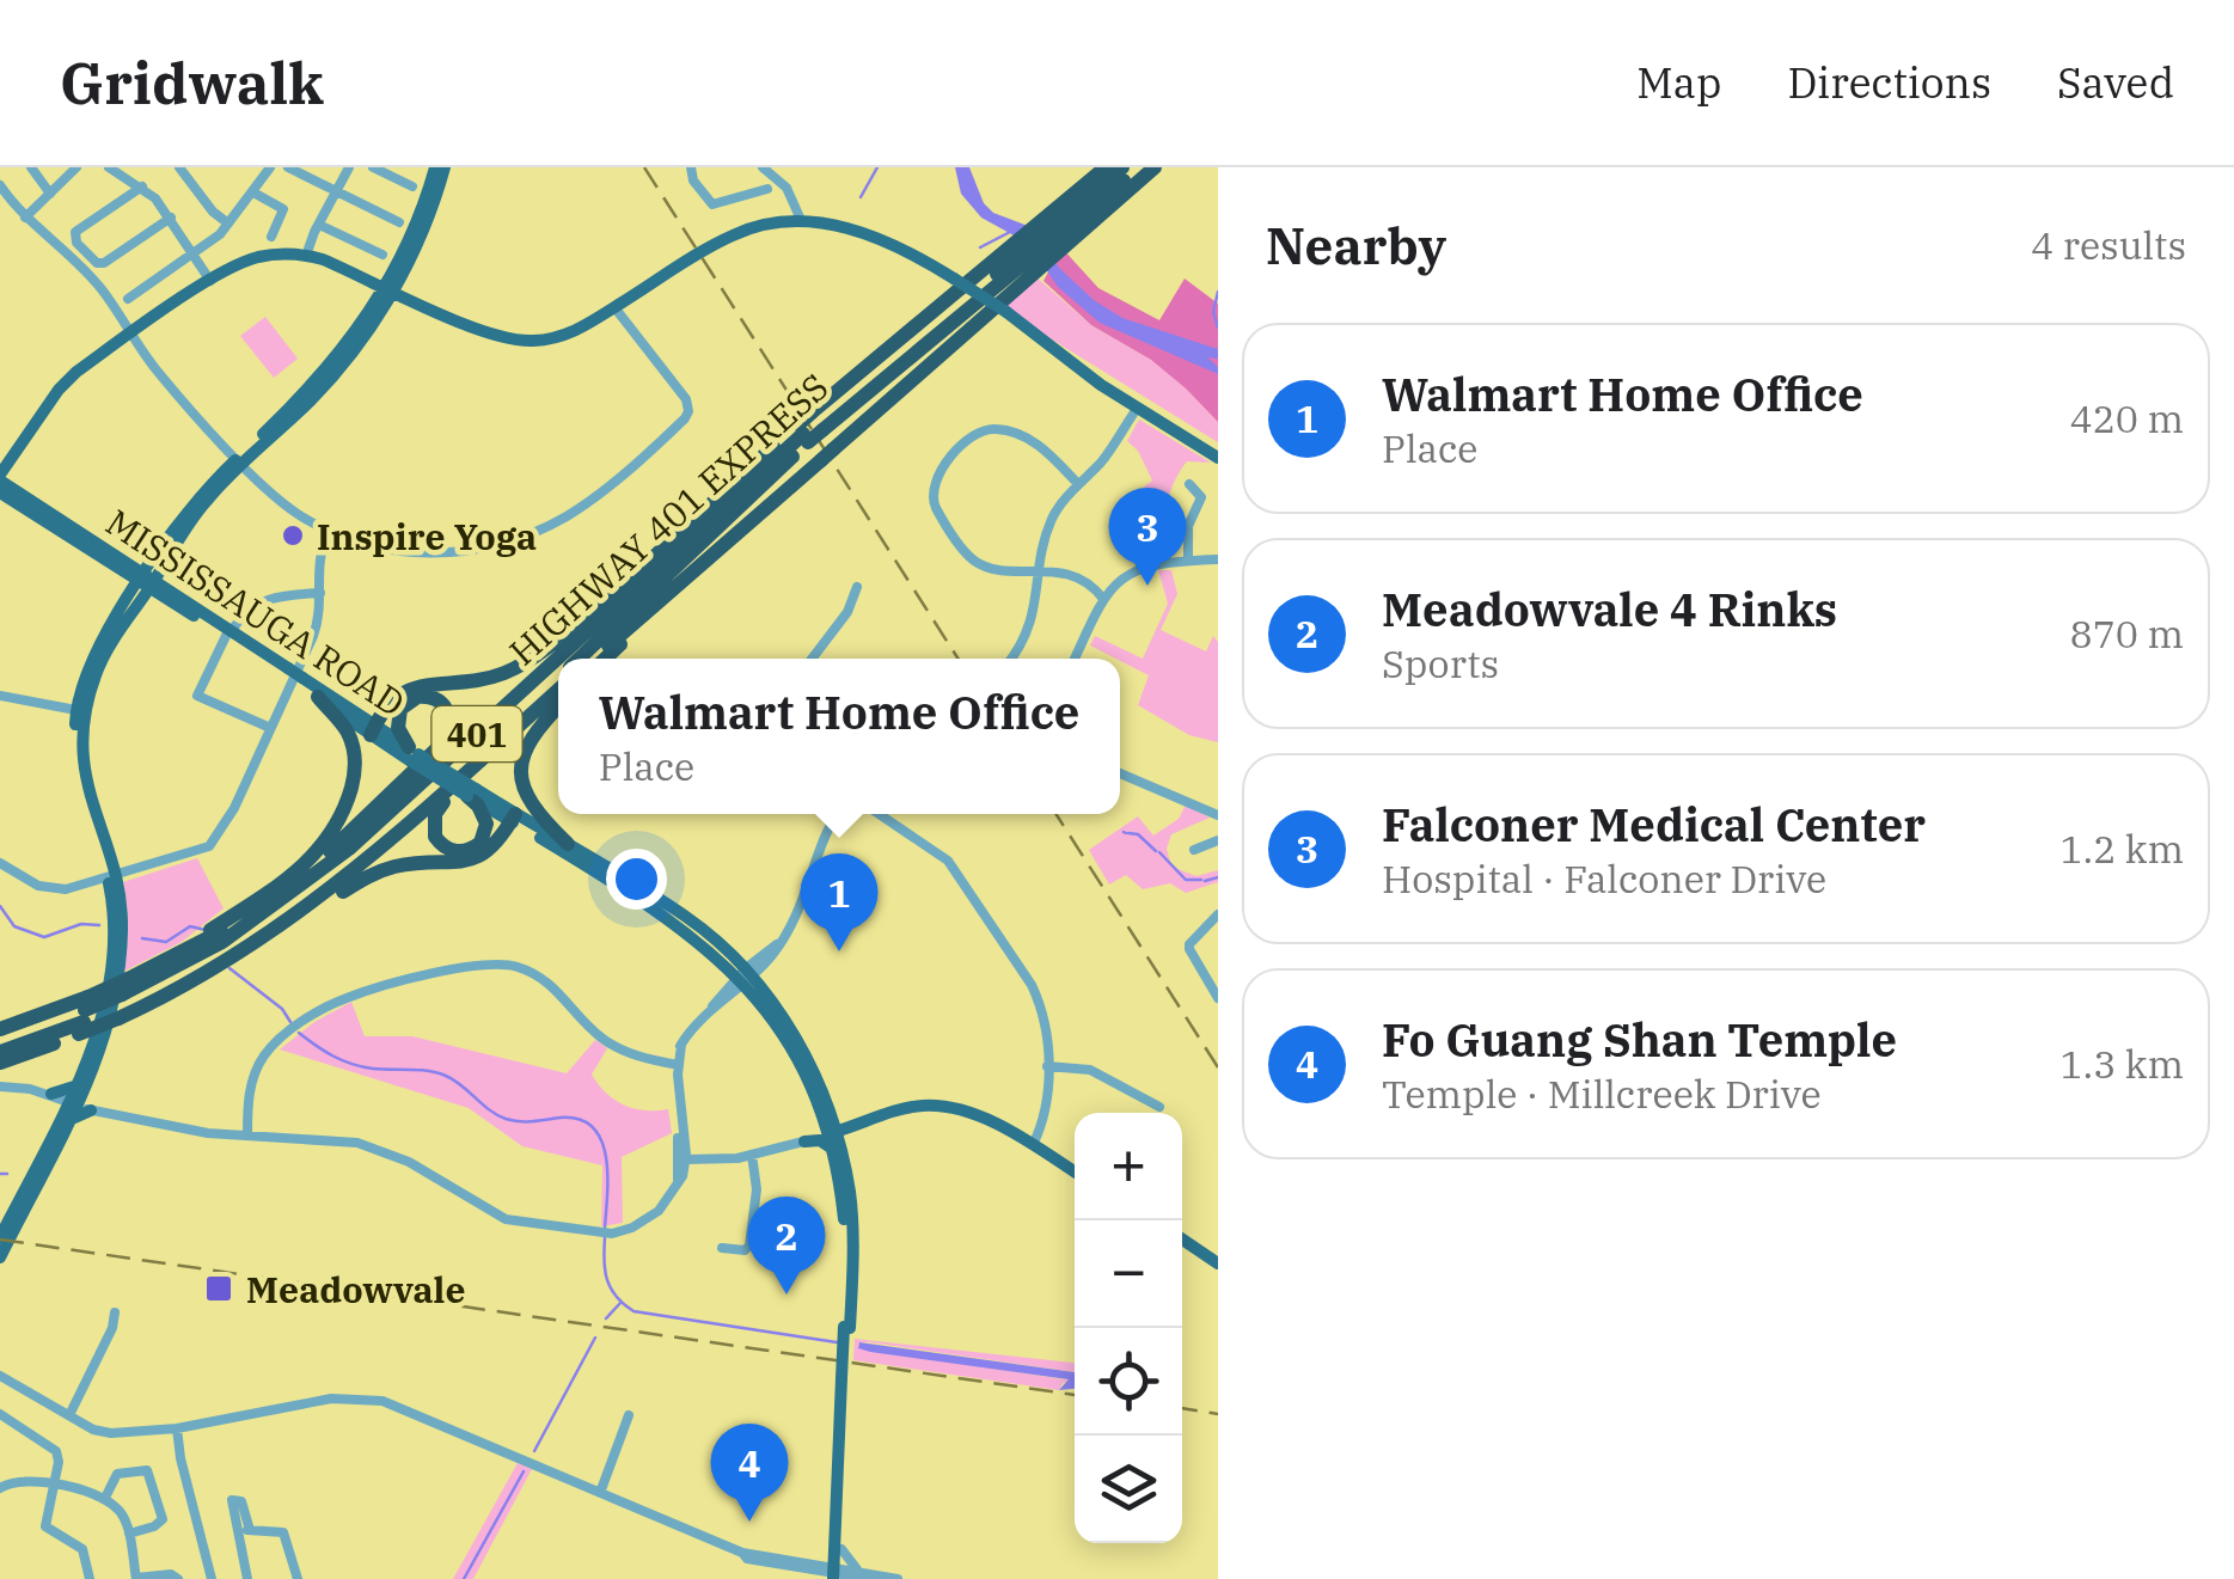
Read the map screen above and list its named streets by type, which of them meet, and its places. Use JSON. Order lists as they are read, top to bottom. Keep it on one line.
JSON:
{"streets":{"highway":["HIGHWAY 401 EXPRESS","401"],"main road":["MISSISSAUGA ROAD"]},"crossings":[["HIGHWAY 401 EXPRESS","401"]],"places":{"other":["Inspire Yoga"],"transit":["Meadowvale"]},"page":{"header":"Gridwalk","nav":["Map","Directions","Saved"],"heading":["Nearby","4 results"],"list":[{"mark":"1","name":"Walmart Home Office","note":"Place","value":"420 m"},{"mark":"2","name":"Meadowvale 4 Rinks","note":"Sports","value":"870 m"},{"mark":"3","name":"Falconer Medical Center","note":"Hospital · Falconer Drive","value":"1.2 km"},{"mark":"4","name":"Fo Guang Shan Temple","note":"Temple · Millcreek Drive","value":"1.3 km"}],"pins":["3","1","2","4"],"popup":["Walmart Home Office","Place"],"map_buttons":["+","−"]}}
